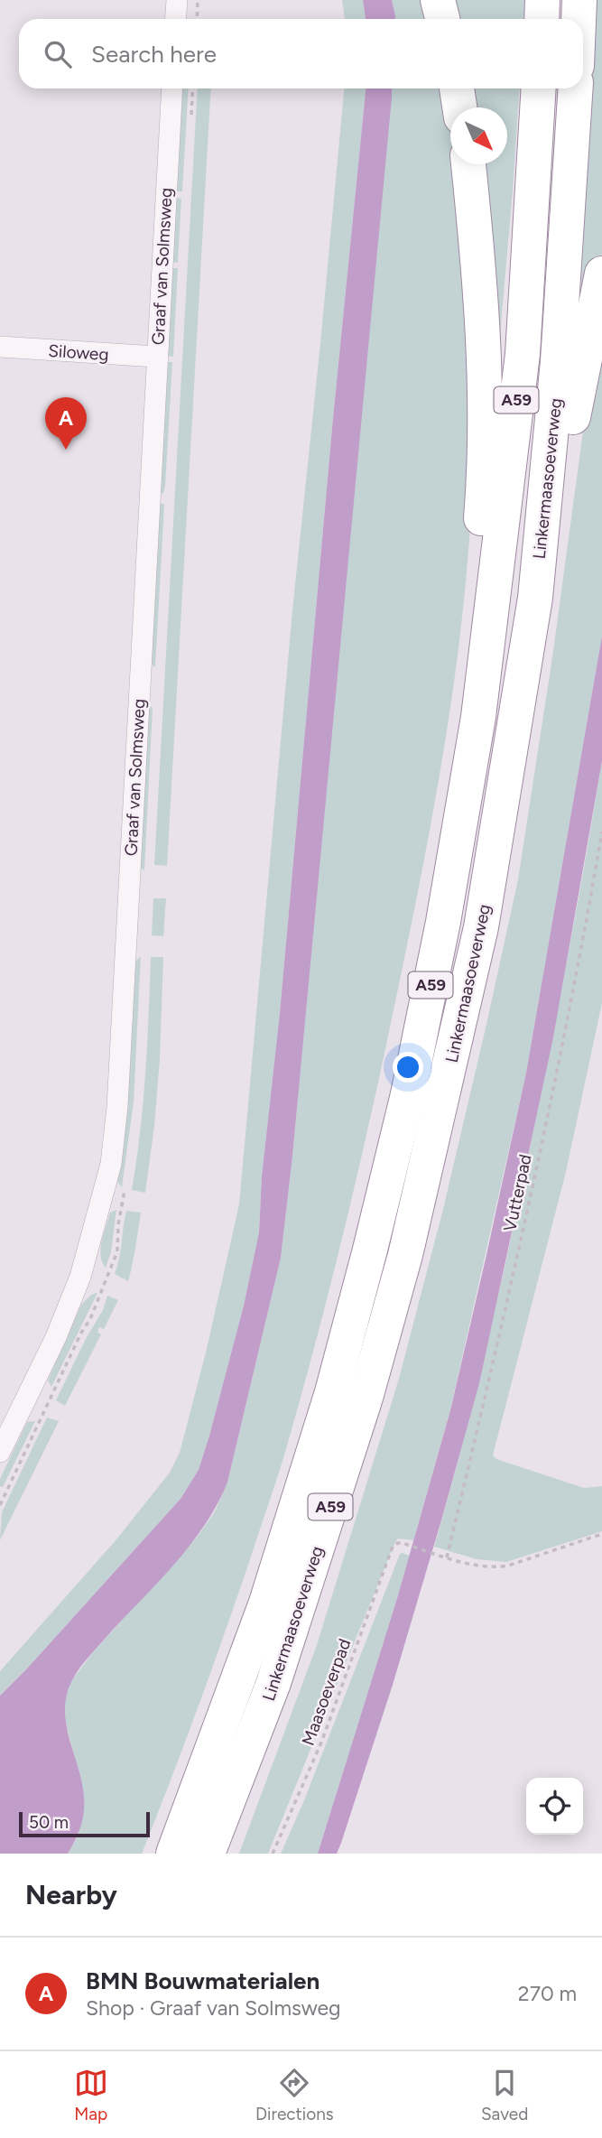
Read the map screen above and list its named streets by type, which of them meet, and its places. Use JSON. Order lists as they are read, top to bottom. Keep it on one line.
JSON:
{"streets":{"highway":["A59","Linkermaasoeverweg"],"street":["Graaf van Solmsweg","Siloweg"],"path":["Vutterpad","Maasoeverpad"]},"crossings":[["Graaf van Solmsweg","Siloweg"],["A59","Linkermaasoeverweg"],["Vutterpad","Maasoeverpad"]],"scale_bar":"50 m","north":"bottom right","page":{"search":"Search here","pins":"A","scale":"50 m","heading":"Nearby","list":[{"mark":"A","name":"BMN Bouwmaterialen","note":"Shop · Graaf van Solmsweg","value":"270 m"}],"nav":["Map","Directions","Saved"]}}
